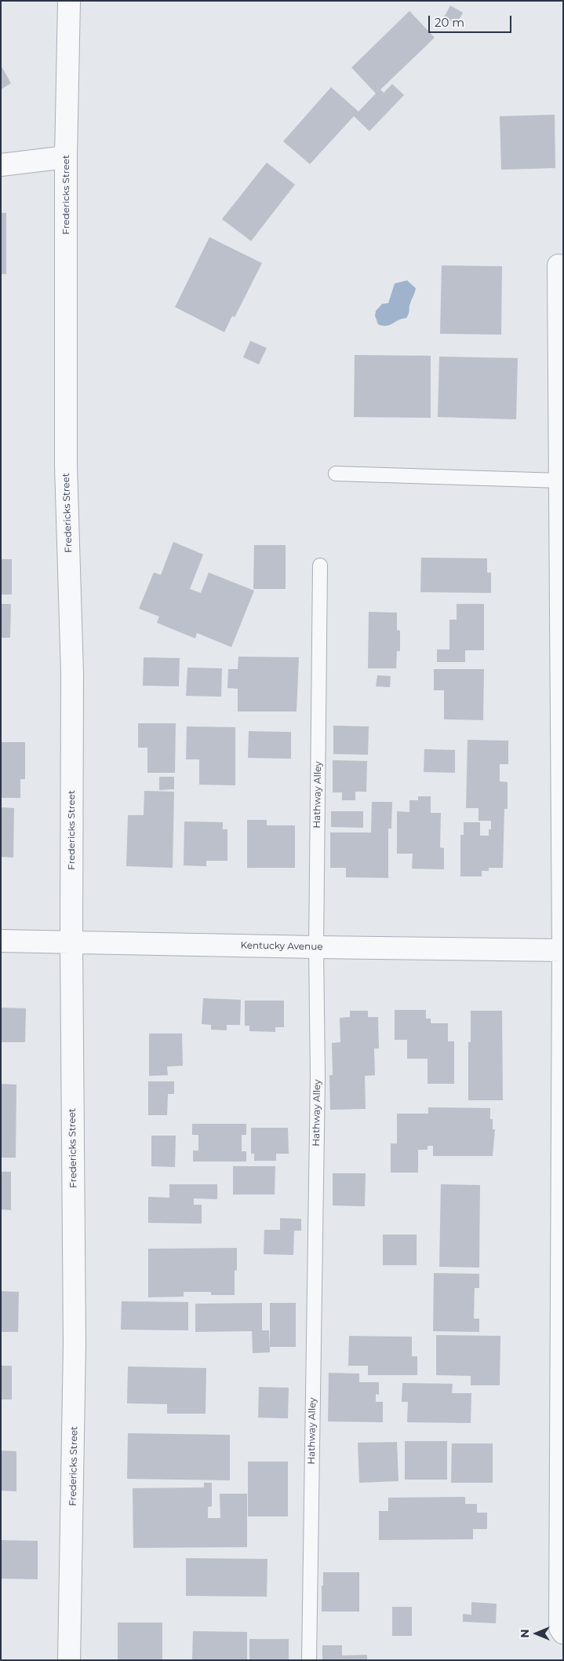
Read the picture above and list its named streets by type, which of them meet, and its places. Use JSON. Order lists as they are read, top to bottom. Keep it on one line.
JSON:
{"streets":{"street":["Fredericks Street","Kentucky Avenue"],"lane":["Hathway Alley"]},"crossings":[["Fredericks Street","Kentucky Avenue"],["Hathway Alley","Kentucky Avenue"]],"scale_bar":"20 m","north":"left"}
